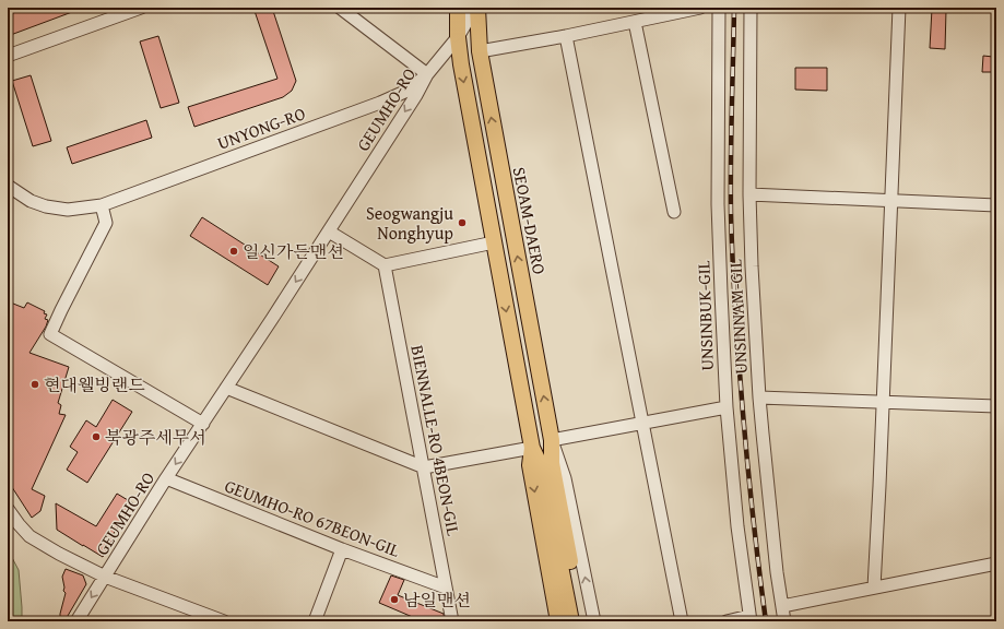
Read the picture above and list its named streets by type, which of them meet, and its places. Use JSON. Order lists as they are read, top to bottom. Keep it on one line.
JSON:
{"streets":{"main road":["SEOAM-DAERO"],"street":["GEUMHO-RO","UNYONG-RO","UNSINBUK-GIL","UNSINNAM-GIL","BIENNALLE-RO 4BEON-GIL","GEUMHO-RO 67BEON-GIL"]},"crossings":[["GEUMHO-RO","UNYONG-RO"],["GEUMHO-RO","SEOAM-DAERO"],["GEUMHO-RO","GEUMHO-RO 67BEON-GIL"],["BIENNALLE-RO 4BEON-GIL","GEUMHO-RO 67BEON-GIL"]],"one_way":["GEUMHO-RO"],"places":["Seogwangju Nonghyup","일신가든맨션","현대웰빙랜드","북광주세무서","남일맨션"]}
